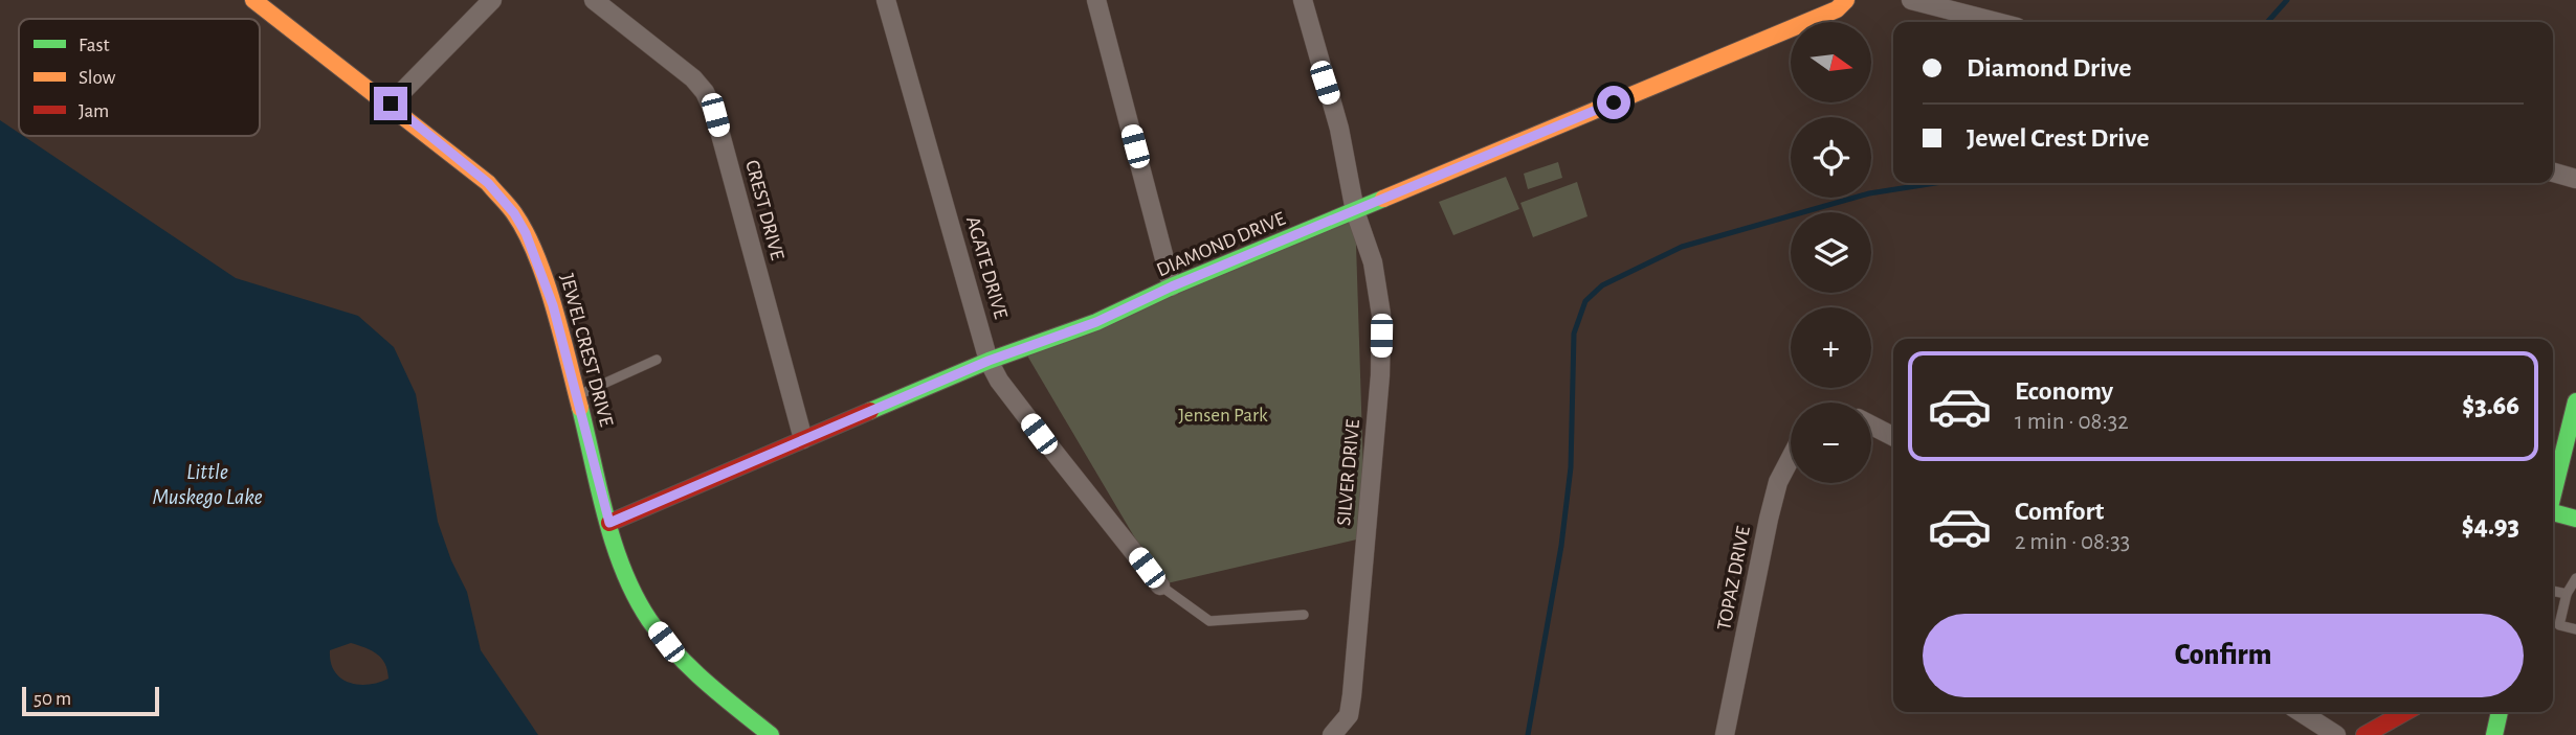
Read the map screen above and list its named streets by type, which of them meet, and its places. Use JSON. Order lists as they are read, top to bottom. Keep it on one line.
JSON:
{"streets":{"street":["CREST DRIVE","DIAMOND DRIVE","AGATE DRIVE","JEWEL CREST DRIVE","SILVER DRIVE","TOPAZ DRIVE"]},"crossings":[["CREST DRIVE","DIAMOND DRIVE"],["DIAMOND DRIVE","AGATE DRIVE"],["DIAMOND DRIVE","JEWEL CREST DRIVE"],["DIAMOND DRIVE","SILVER DRIVE"]],"water":["Little Muskego Lake"],"parks":["Jensen Park"],"legend":["Fast","Slow","Jam"],"scale_bar":"50 m","north":"right","page":{"map_buttons":["+","−"],"banner":["Diamond Drive","Jewel Crest Drive"],"list":[{"name":"Economy","note":"1 min · 08:32","value":"$3.66"},{"name":"Comfort","note":"2 min · 08:33","value":"$4.93"}],"buttons":"Confirm","scale":"50 m"}}
